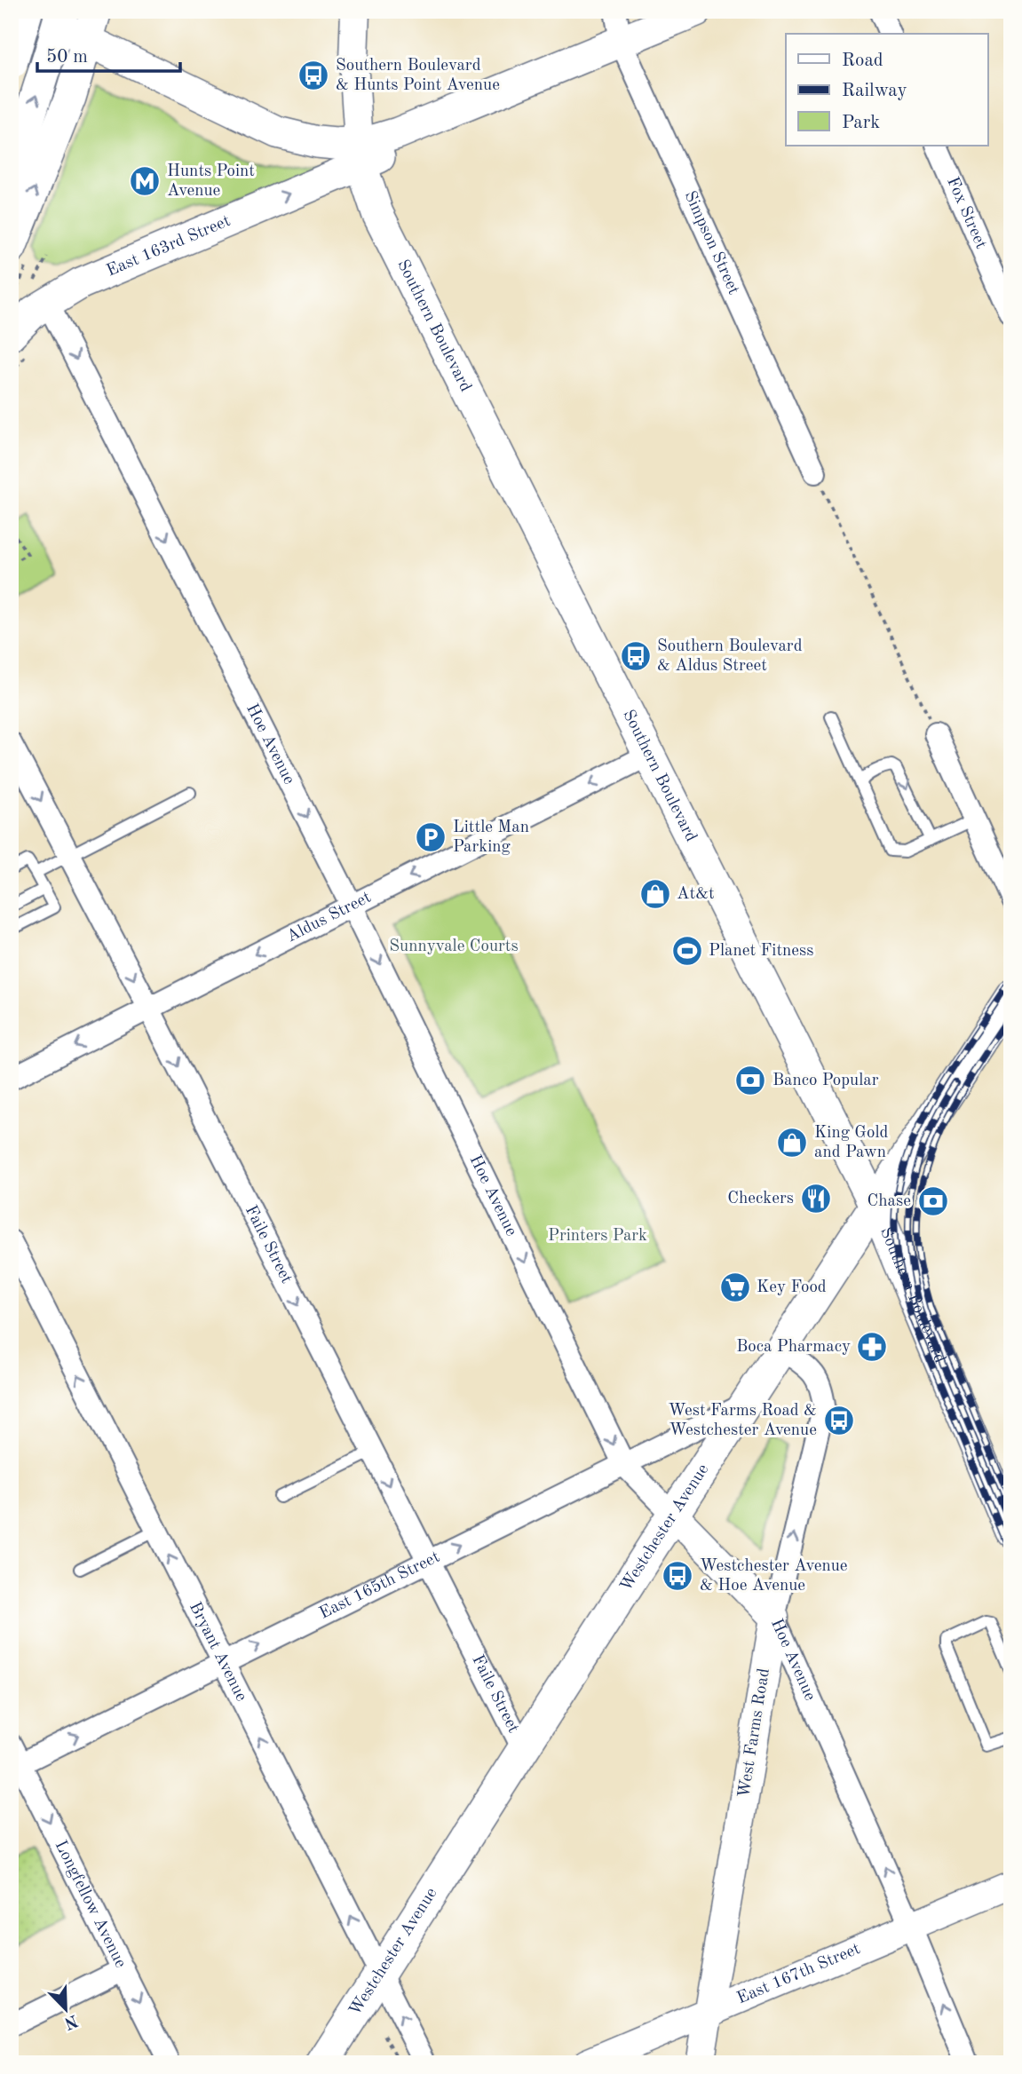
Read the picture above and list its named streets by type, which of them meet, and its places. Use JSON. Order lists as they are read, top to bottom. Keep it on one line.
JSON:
{"streets":{"main road":["East 163rd Street","Southern Boulevard","Westchester Avenue"],"street":["Fox Street","Simpson Street","Hoe Avenue","Aldus Street","Faile Street","East 165th Street","Bryant Avenue","West Farms Road","Longfellow Avenue","East 167th Street"]},"crossings":[["Simpson Street","East 163rd Street"],["East 163rd Street","Southern Boulevard"],["East 163rd Street","Hoe Avenue"],["Southern Boulevard","Aldus Street"],["Southern Boulevard","Westchester Avenue"],["Hoe Avenue","Aldus Street"],["Hoe Avenue","Westchester Avenue"],["Hoe Avenue","East 165th Street"],["Hoe Avenue","West Farms Road"],["Hoe Avenue","East 167th Street"],["Aldus Street","Faile Street"],["Faile Street","Westchester Avenue"],["Faile Street","East 165th Street"],["Westchester Avenue","East 165th Street"],["Westchester Avenue","Bryant Avenue"],["Westchester Avenue","West Farms Road"],["East 165th Street","Bryant Avenue"],["East 165th Street","Longfellow Avenue"],["West Farms Road","East 167th Street"]],"one_way":["East 163rd Street","Aldus Street","Faile Street","East 165th Street","Bryant Avenue","West Farms Road","Longfellow Avenue"],"parks":["Sunnyvale Courts","Printers Park"],"places":{"bus stop":["Southern Boulevard & Hunts Point Avenue","Southern Boulevard & Aldus Street","West Farms Road & Westchester Avenue","Westchester Avenue & Hoe Avenue"],"metro station":["Hunts Point Avenue"],"parking":["Little Man Parking"],"shop":["At&t","King Gold and Pawn"],"sports":["Planet Fitness"],"bank":["Banco Popular","Chase"],"restaurant":["Checkers"],"supermarket":["Key Food"],"pharmacy":["Boca Pharmacy"]},"legend":["Road","Railway","Park"],"scale_bar":"50 m","north":"bottom right"}
